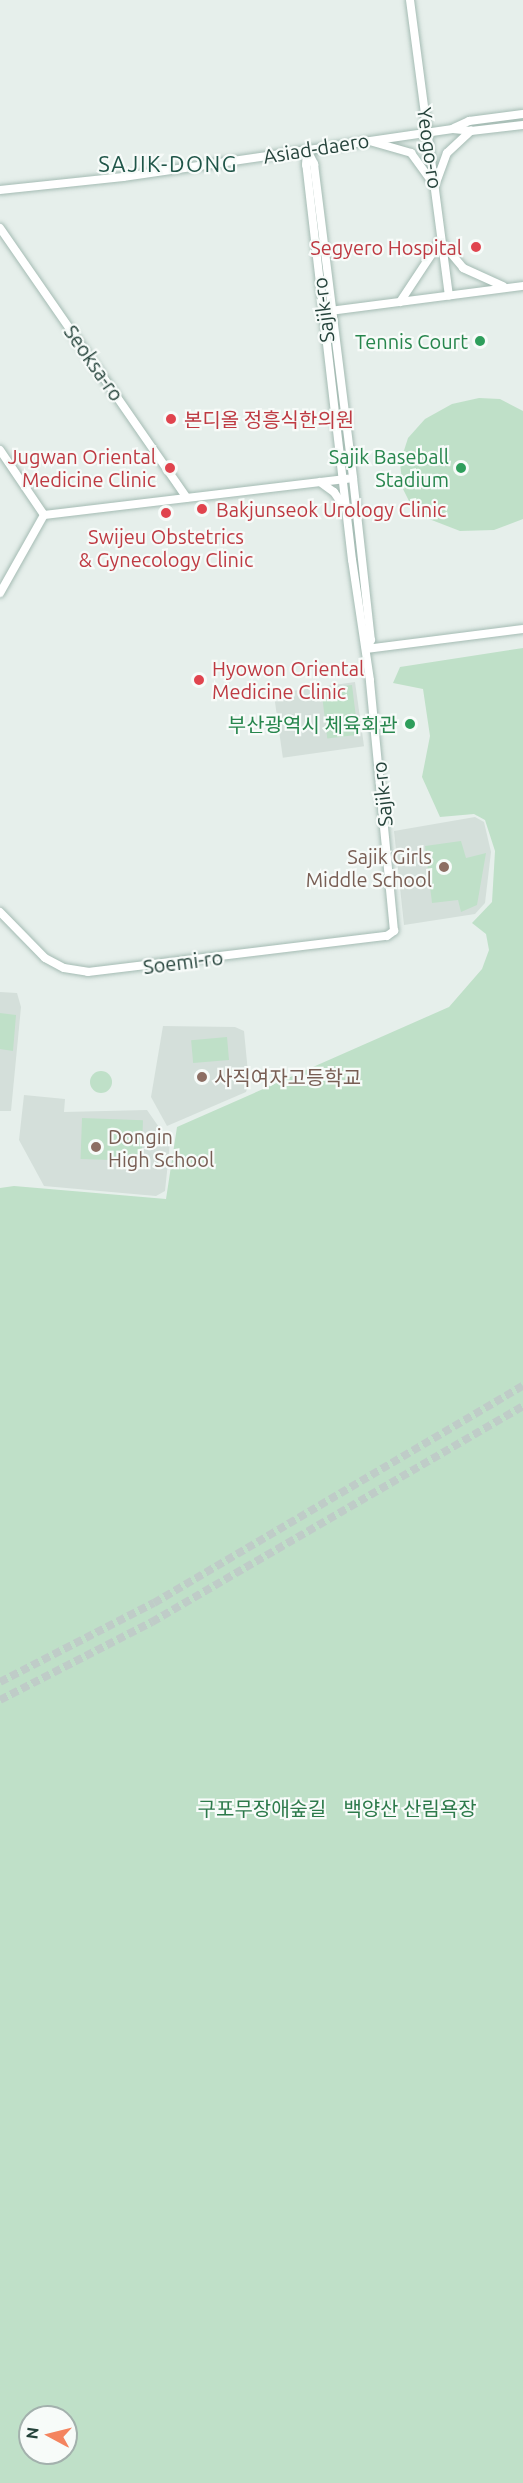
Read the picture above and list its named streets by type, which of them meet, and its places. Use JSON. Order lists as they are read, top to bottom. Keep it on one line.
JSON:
{"streets":{"main road":["Asiad-daero","Yeogo-ro","Sajik-ro","Seoksa-ro","Soemi-ro"]},"crossings":[["Asiad-daero","Yeogo-ro"],["Asiad-daero","Sajik-ro"],["Sajik-ro","Soemi-ro"]],"districts":["SAJIK-DONG"],"parks":["구포무장애숲길","백양산 산림욕장"],"places":["Segyero Hospital","Tennis Court","본디올 정흥식한의원","Jugwan Oriental Medicine Clinic","Sajik Baseball Stadium","Bakjunseok Urology Clinic","Swijeu Obstetrics & Gynecology Clinic","Hyowon Oriental Medicine Clinic","부산광역시 체육회관","Sajik Girls Middle School","사직여자고등학교","Dongin High School"],"north":"left"}
